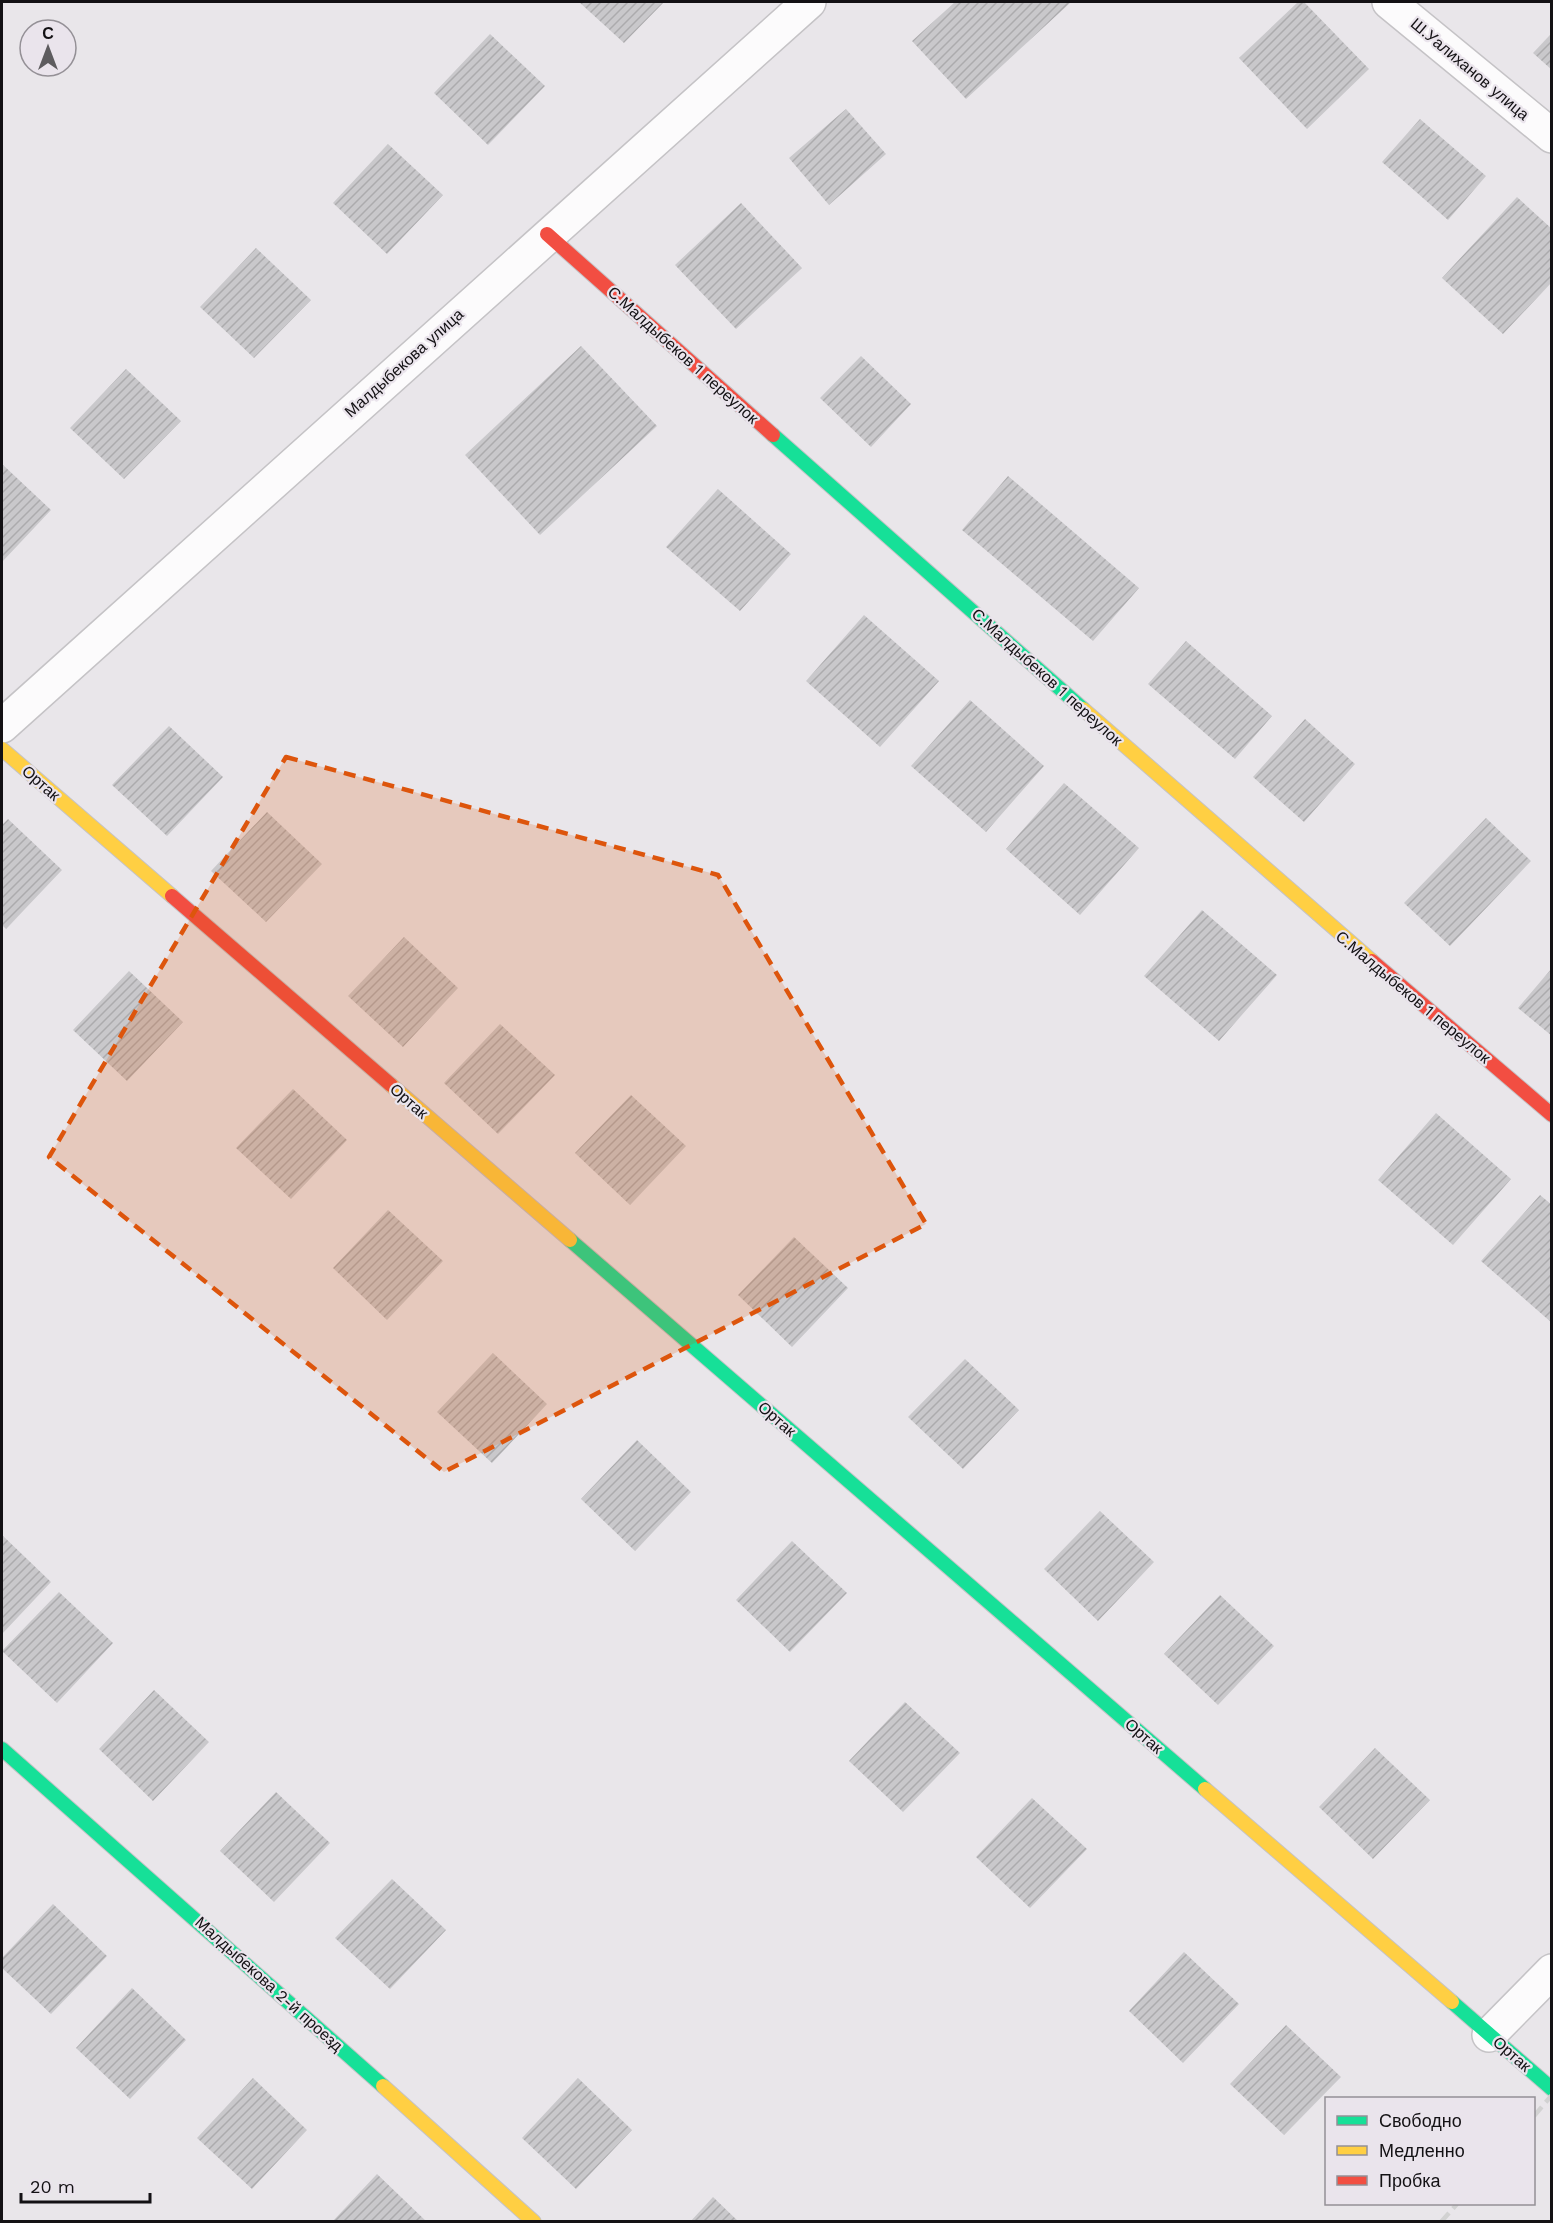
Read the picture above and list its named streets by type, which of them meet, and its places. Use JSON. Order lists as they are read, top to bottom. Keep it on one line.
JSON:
{"streets":{"street":["Ш.Уалиханов улица","С.Малдыбеков 1 переулок","Малдыбекова улица","Ортак","Малдыбекова 2-й проезд"]},"crossings":[["С.Малдыбеков 1 переулок","Малдыбекова улица"]],"legend":["Свободно","Медленно","Пробка"],"scale_bar":"20 m","north":"top"}
